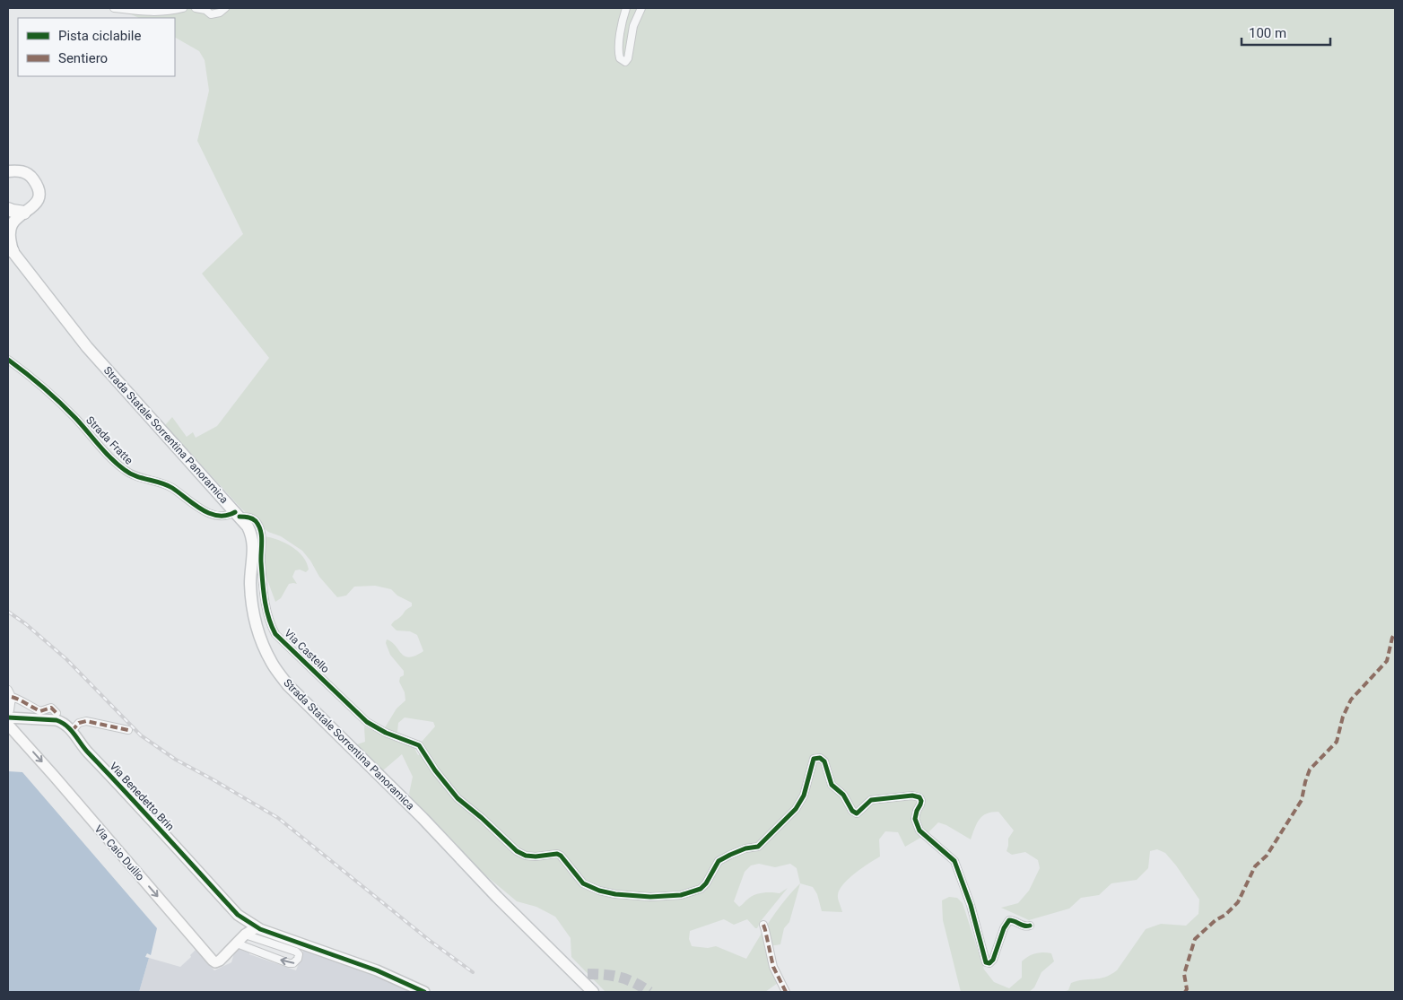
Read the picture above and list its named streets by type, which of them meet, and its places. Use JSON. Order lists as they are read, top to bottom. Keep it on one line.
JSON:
{"streets":{"main road":["Strada Statale Sorrentina Panoramica"],"street":["Strada Fratte","Via Castello","Via Benedetto Brin","Via Caio Duilio"]},"crossings":[["Strada Statale Sorrentina Panoramica","Strada Fratte"],["Strada Fratte","Via Castello"],["Via Benedetto Brin","Via Caio Duilio"]],"one_way":["Via Caio Duilio"],"legend":["Pista ciclabile","Sentiero"],"scale_bar":"100 m"}
